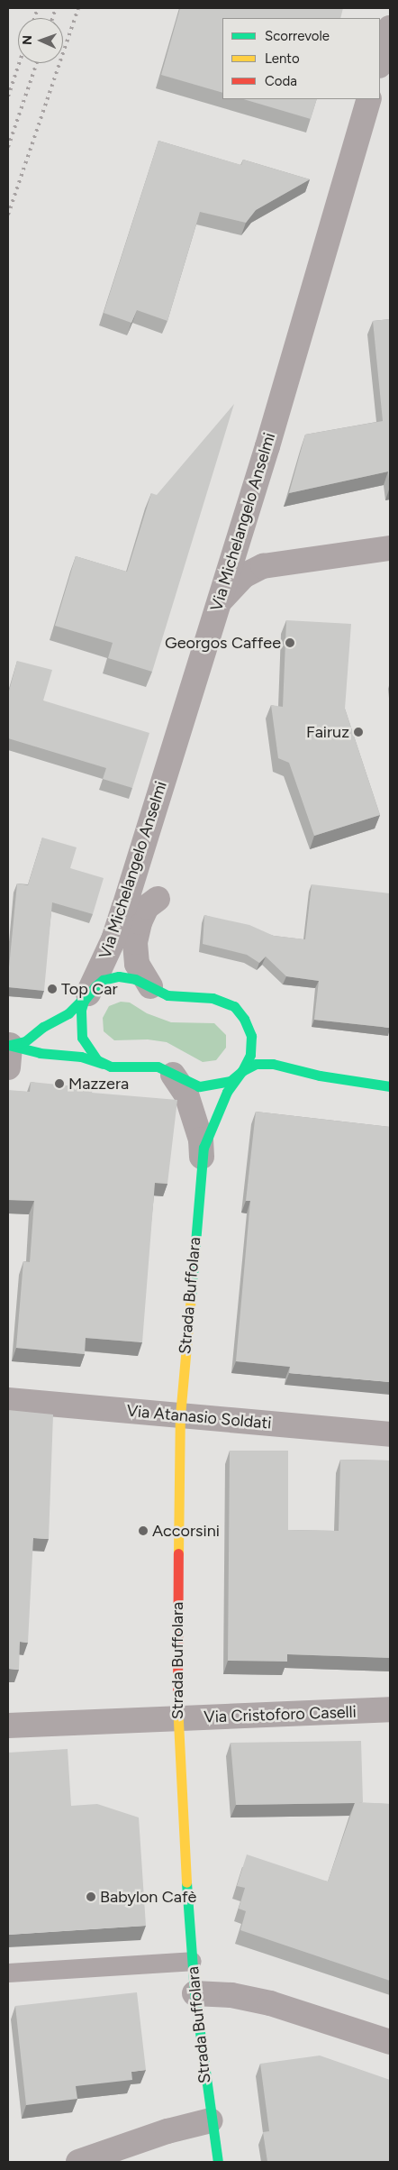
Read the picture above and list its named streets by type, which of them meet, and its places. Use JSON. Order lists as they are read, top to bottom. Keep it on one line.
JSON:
{"streets":{"street":["Via Michelangelo Anselmi","Strada Buffolara","Via Atanasio Soldati","Via Cristoforo Caselli"]},"crossings":[["Via Michelangelo Anselmi","Strada Buffolara"],["Strada Buffolara","Via Atanasio Soldati"],["Strada Buffolara","Via Cristoforo Caselli"]],"places":["Georgos Caffee","Fairuz","Top Car","Mazzera","Accorsini","Babylon Cafè"],"legend":["Scorrevole","Lento","Coda"],"north":"left"}
